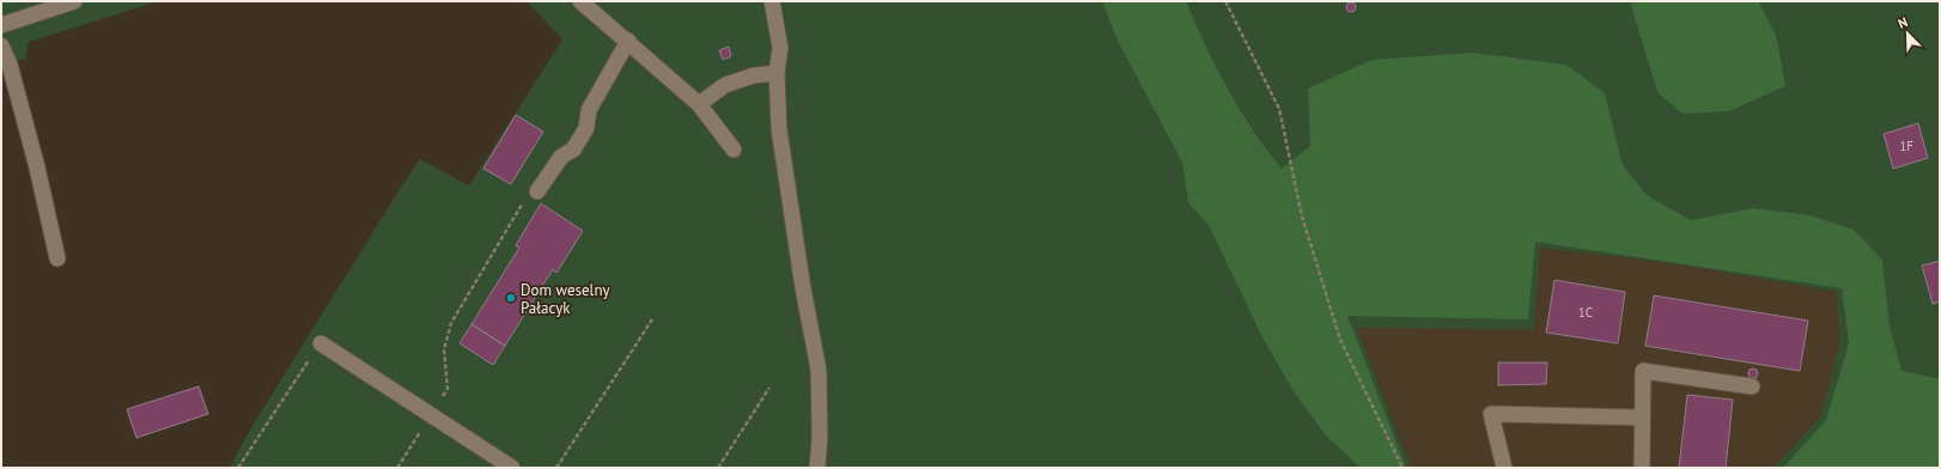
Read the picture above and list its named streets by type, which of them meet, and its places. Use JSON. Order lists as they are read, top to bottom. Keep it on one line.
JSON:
{"places":["Dom weselny Pałacyk"],"house_numbers":["1F","1C"],"north":"top left"}
